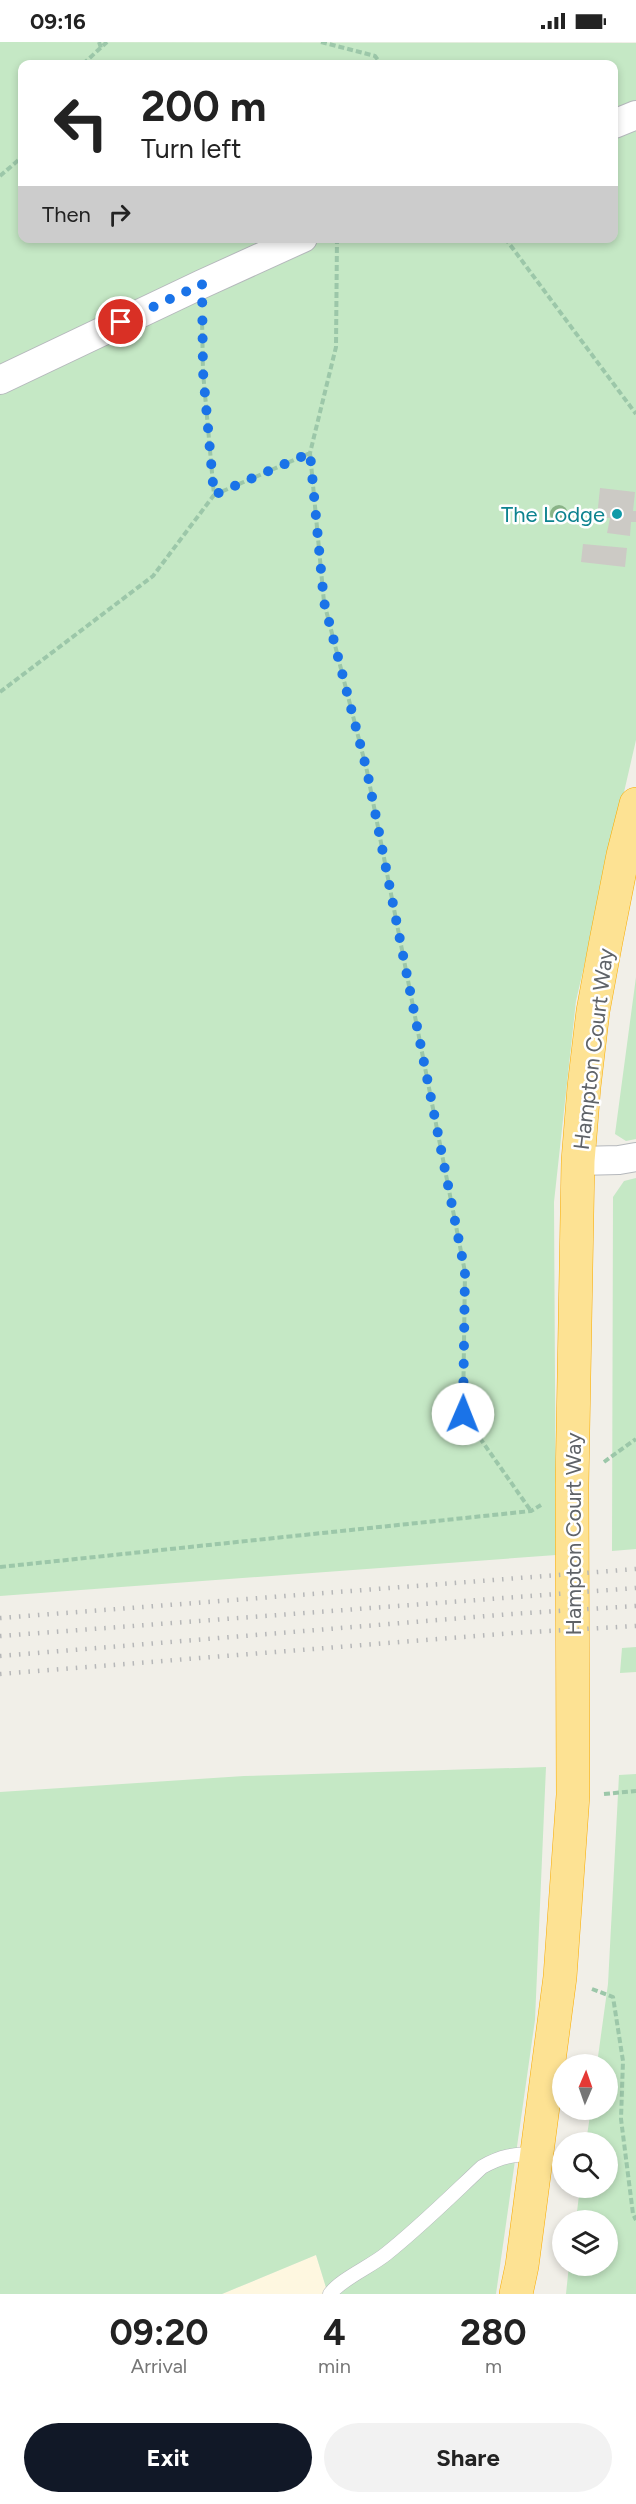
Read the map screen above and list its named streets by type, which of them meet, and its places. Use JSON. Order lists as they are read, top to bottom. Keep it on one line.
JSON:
{"streets":{"highway":["Hampton Court Way"]},"places":["The Lodge"],"north":"top","page":{"status":"09:16","turn":["200 m","Turn left"],"then":"Then","eta":["09:20","Arrival","4","min","280","m"],"buttons":["Exit","Share"]}}
